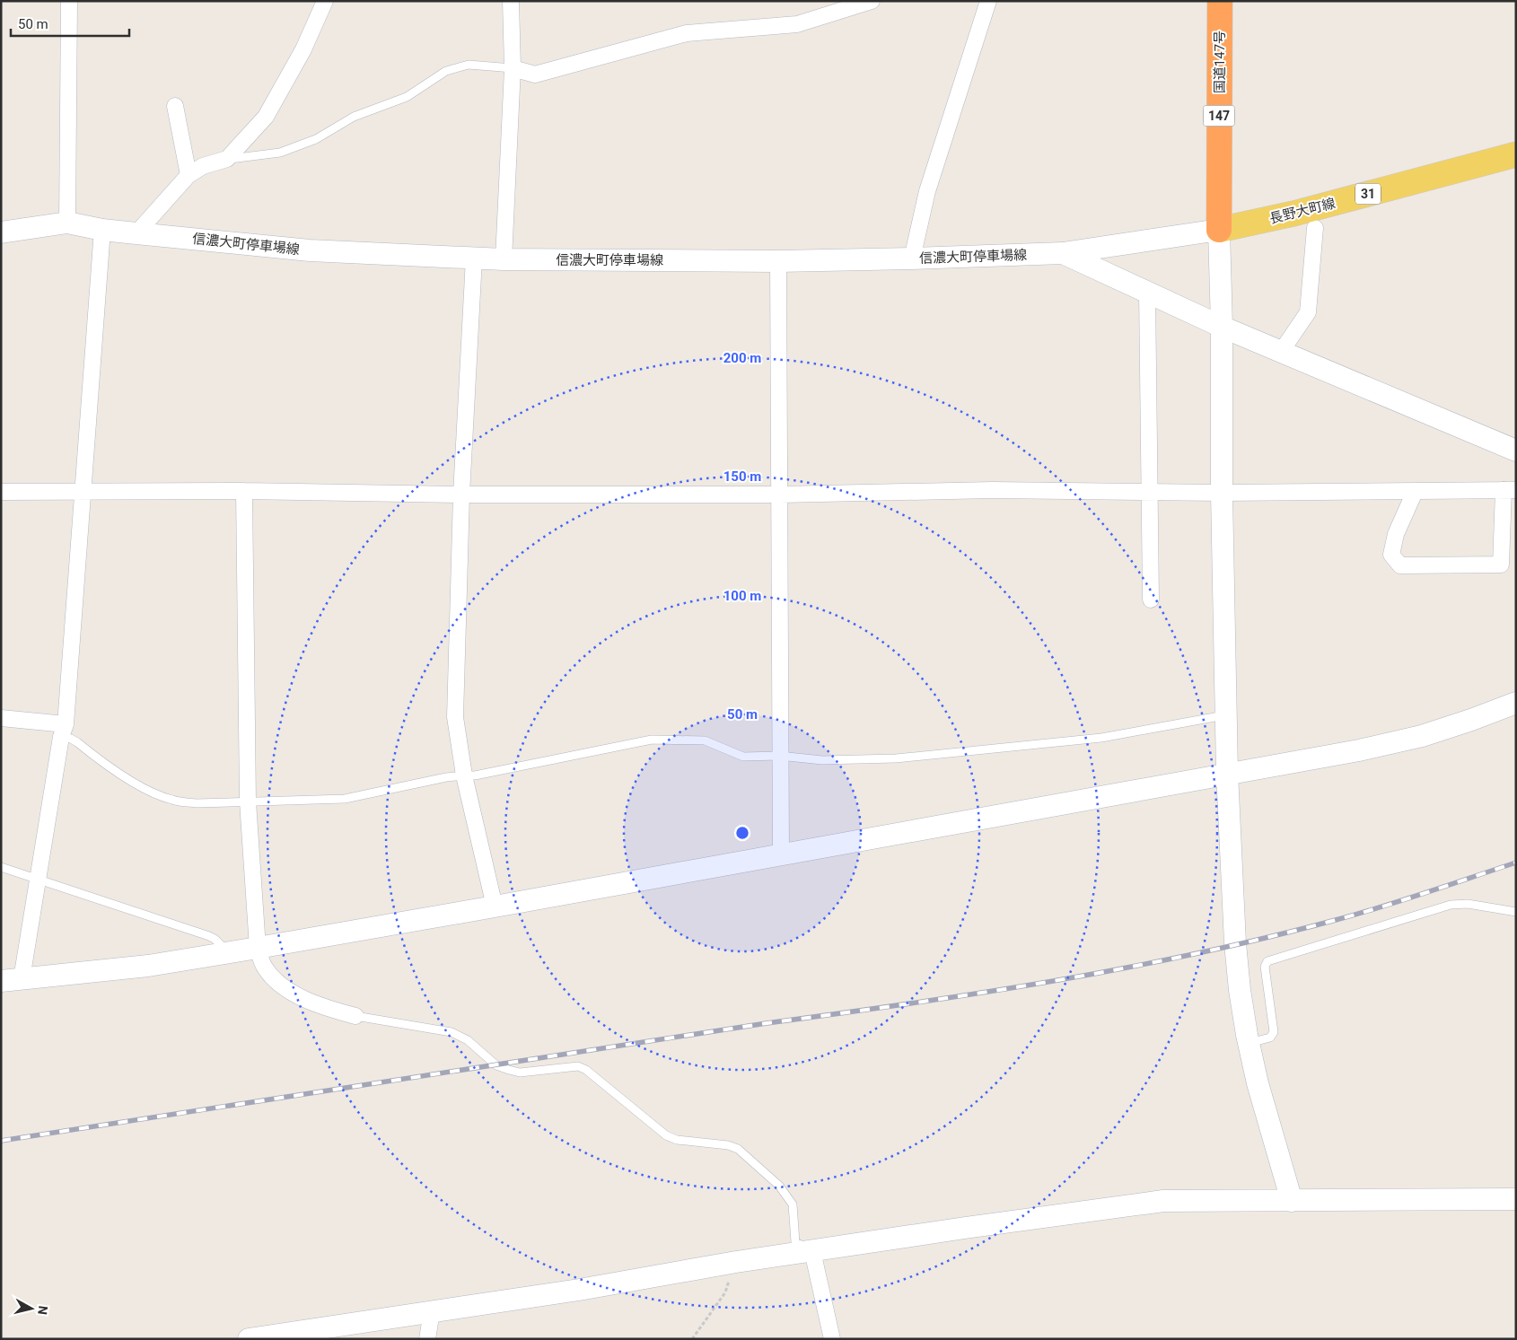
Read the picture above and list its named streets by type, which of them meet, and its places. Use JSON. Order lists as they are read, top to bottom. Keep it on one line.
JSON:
{"streets":{"highway":["国道147号","147"],"main road":["31","長野大町線"],"street":["信濃大町停車場線"]},"crossings":[["国道147号","長野大町線"],["国道147号","信濃大町停車場線"],["長野大町線","信濃大町停車場線"]],"scale_bar":"50 m","north":"right","rings":["200 m","150 m","100 m","50 m"]}
